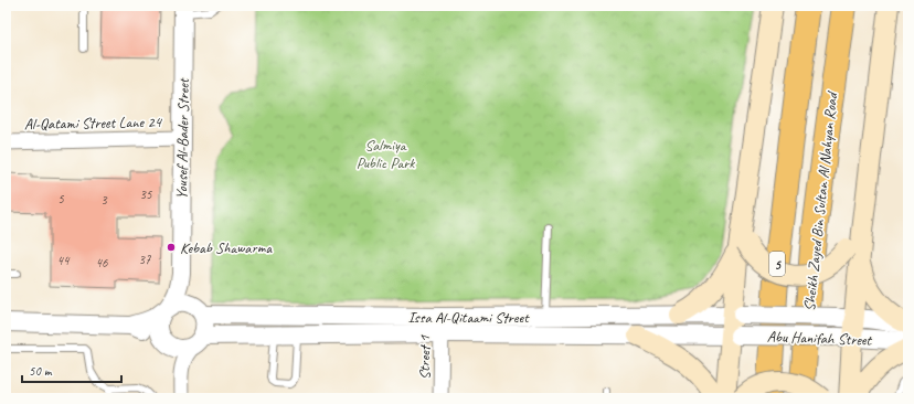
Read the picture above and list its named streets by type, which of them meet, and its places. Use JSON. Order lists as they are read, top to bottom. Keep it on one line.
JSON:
{"streets":{"highway":["Sheikh Zayed Bin Sultan Al Nahyan Road","5"],"street":["Al-Qatami Street Lane 24","Yousef Al-Bader Street","Issa Al-Qitaami Street","Abu Hanifah Street","Street 1"]},"crossings":[["Al-Qatami Street Lane 24","Yousef Al-Bader Street"],["Yousef Al-Bader Street","Issa Al-Qitaami Street"],["Issa Al-Qitaami Street","Abu Hanifah Street"],["Issa Al-Qitaami Street","Street 1"]],"parks":["Salmiya Public Park"],"places":["Kebab Shawarma"],"house_numbers":["35","5","3","37","44","46"],"scale_bar":"50 m"}
